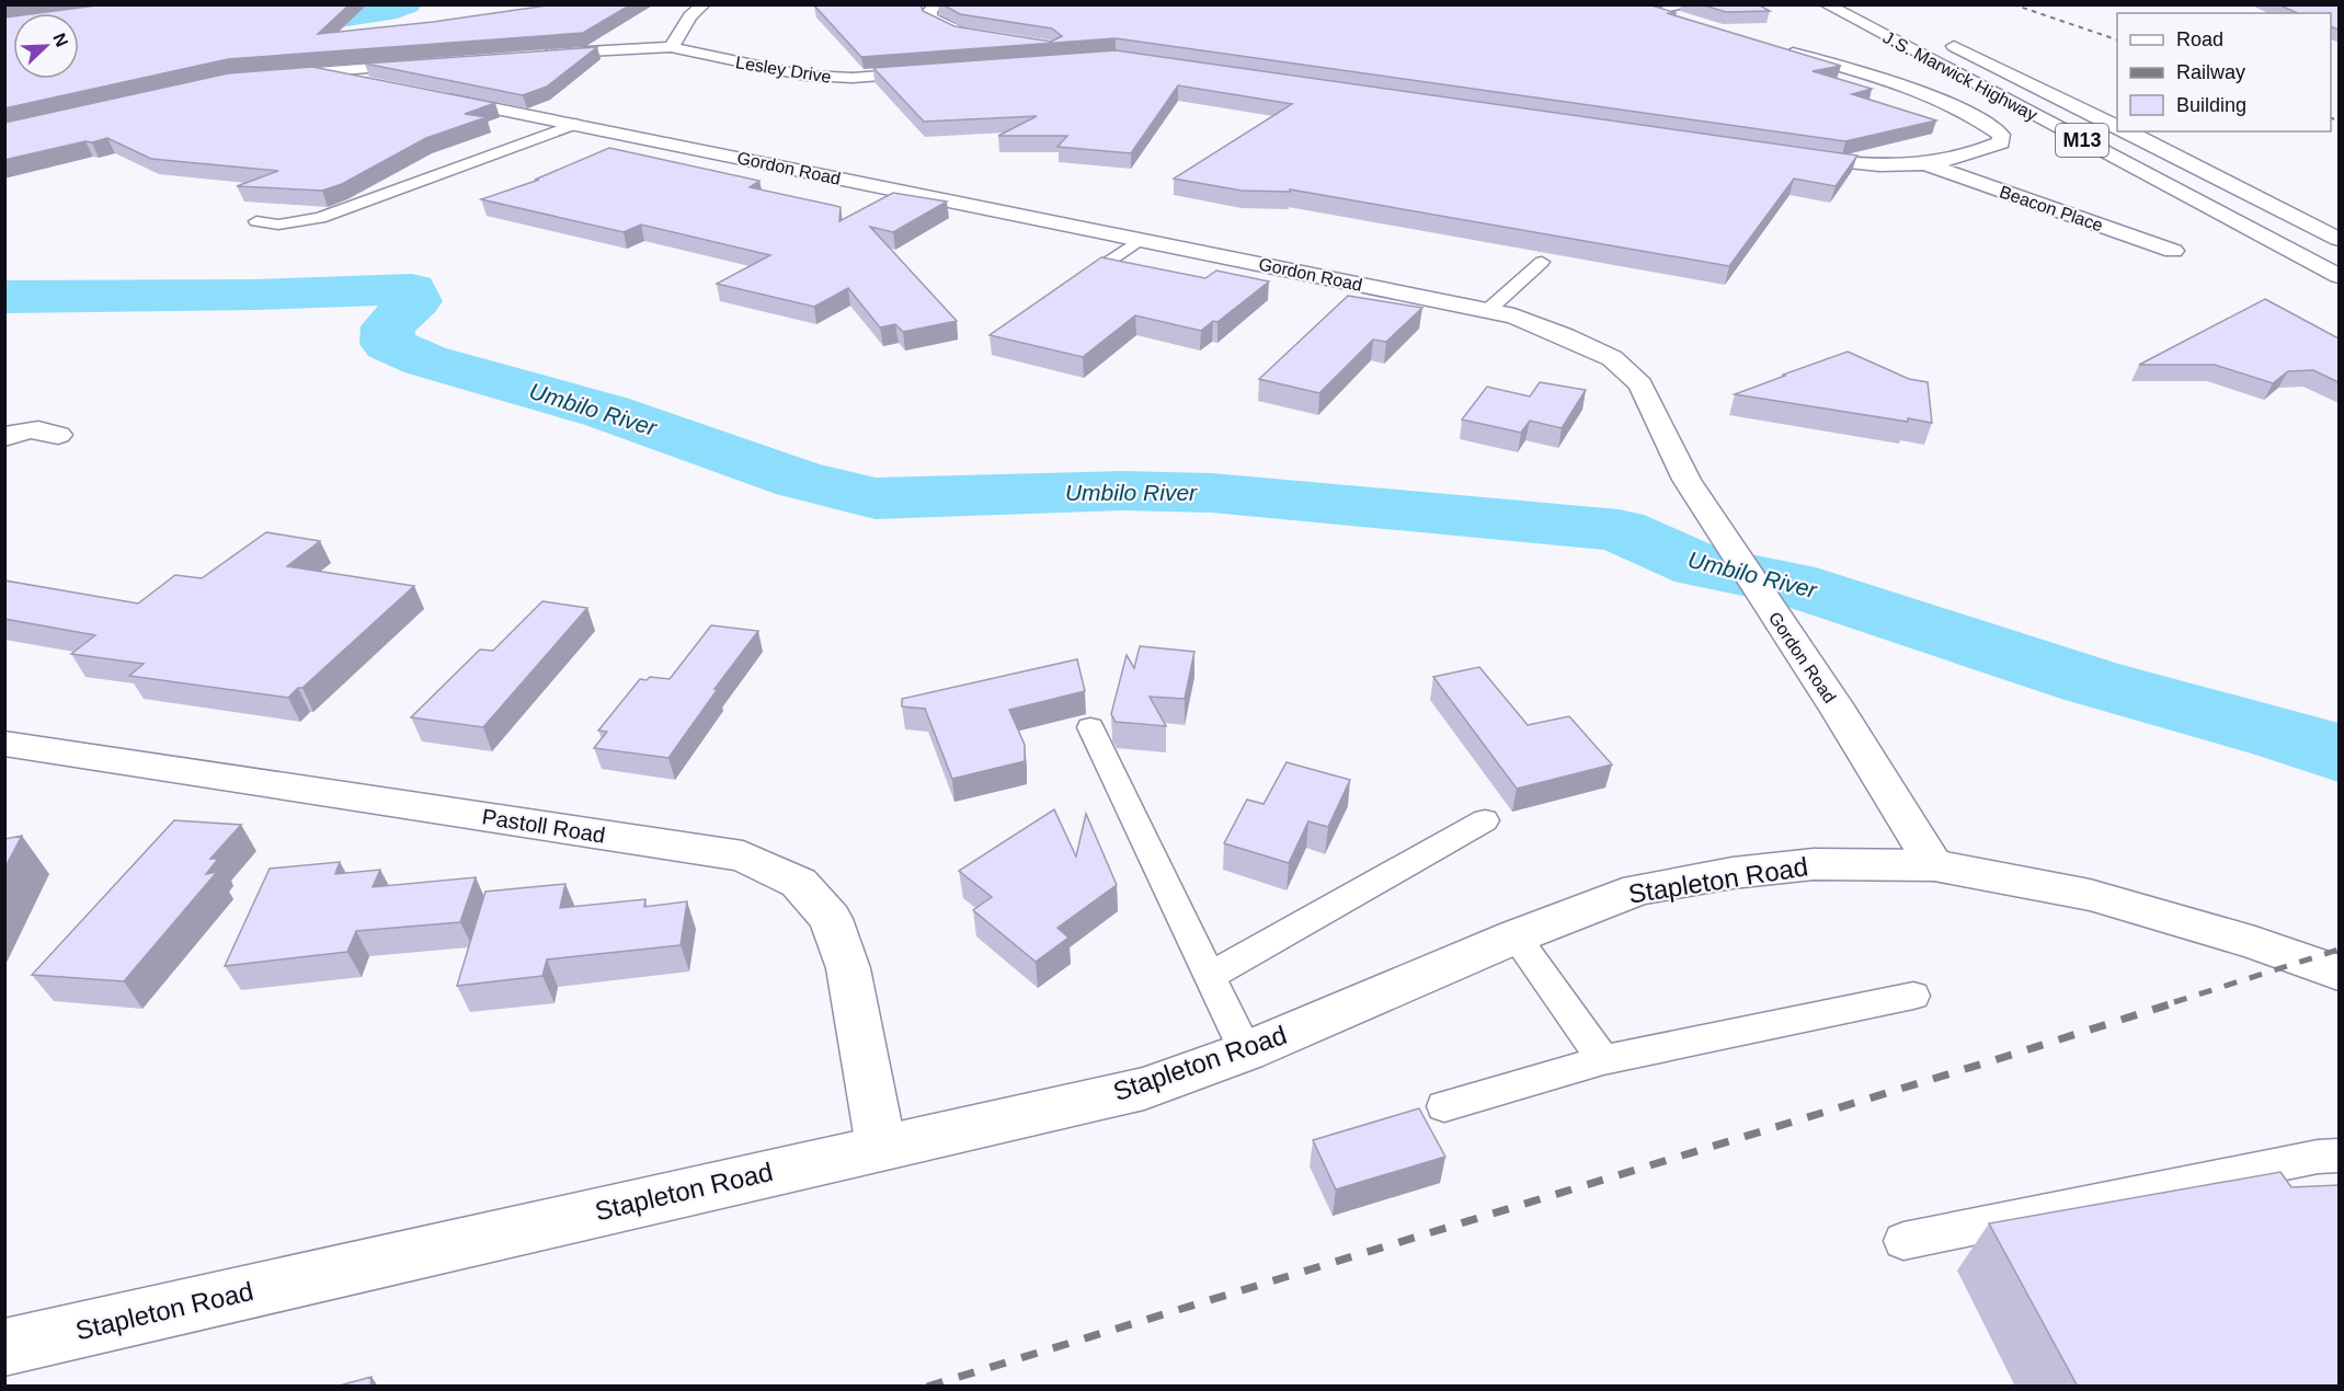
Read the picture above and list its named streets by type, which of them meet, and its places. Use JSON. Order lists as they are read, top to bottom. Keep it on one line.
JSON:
{"streets":{"main road":["Lesley Drive","J.S. Marwick Highway","M13","Gordon Road","Beacon Place","Pastoll Road","Stapleton Road"]},"crossings":[["Gordon Road","Stapleton Road"],["Pastoll Road","Stapleton Road"]],"water":["Umbilo River"],"legend":["Road","Railway","Building"],"north":"top right"}
